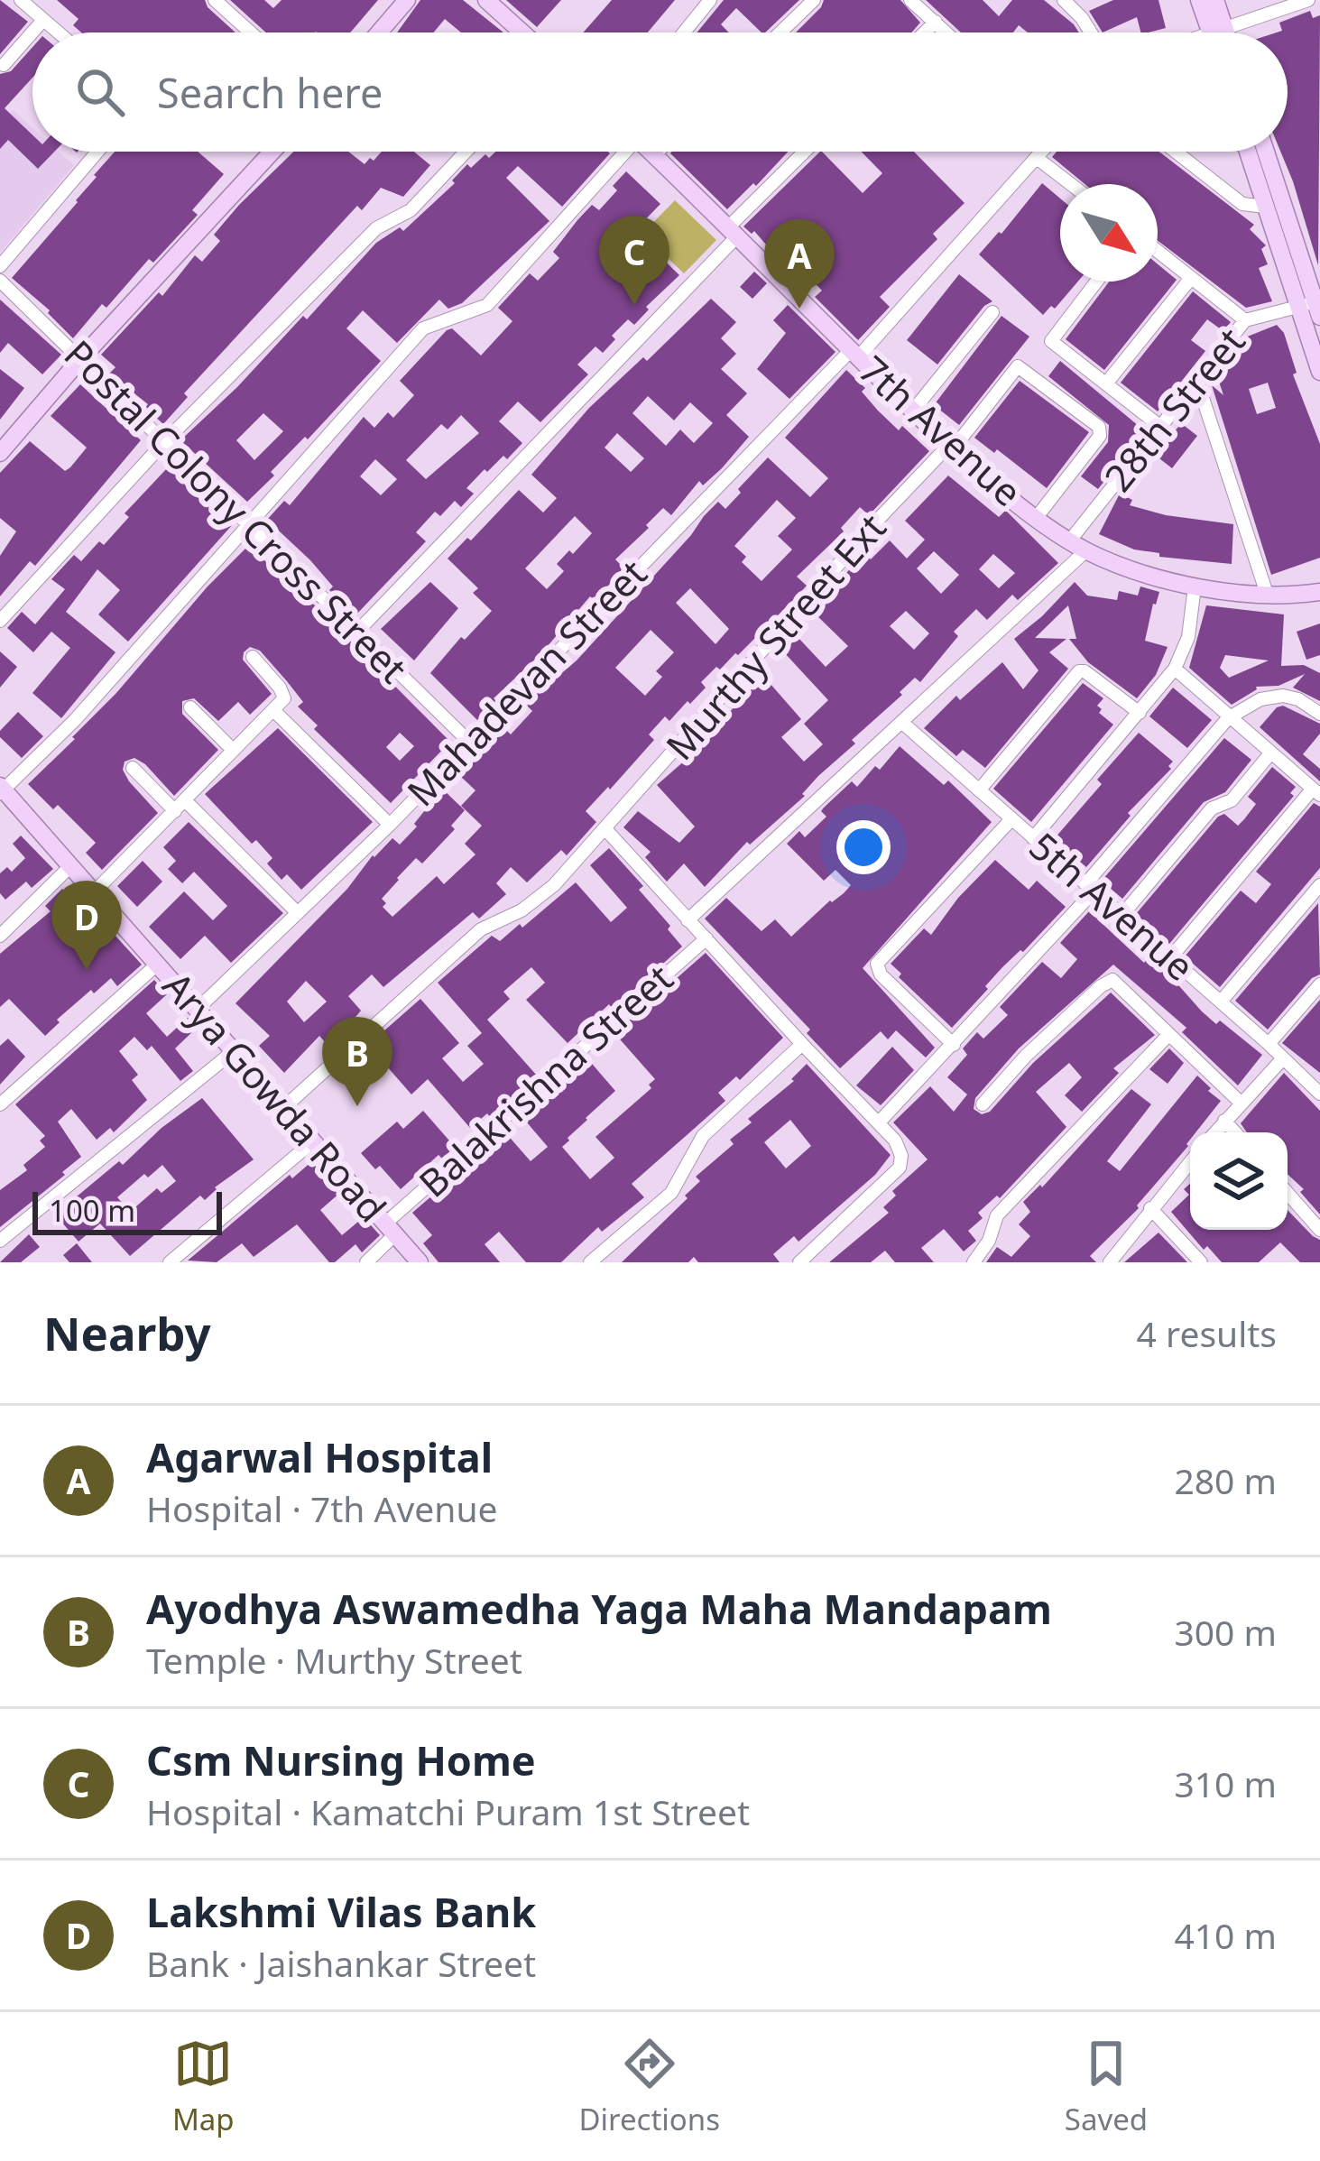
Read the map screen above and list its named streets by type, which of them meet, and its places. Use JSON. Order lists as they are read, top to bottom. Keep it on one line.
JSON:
{"streets":{"main road":["7th Avenue","Arya Gowda Road"],"street":["28th Street","Postal Colony Cross Street","Murthy Street Ext","Mahadevan Street","5th Avenue","Balakrishna Street"]},"crossings":[["28th Street","7th Avenue"],["7th Avenue","Murthy Street Ext"],["7th Avenue","Mahadevan Street"],["Postal Colony Cross Street","Mahadevan Street"],["Murthy Street Ext","Arya Gowda Road"],["Mahadevan Street","Arya Gowda Road"],["Balakrishna Street","Arya Gowda Road"]],"scale_bar":"100 m","north":"bottom right","page":{"search":"Search here","pins":["C","A","D","B"],"scale":"100 m","heading":["Nearby","4 results"],"list":[{"mark":"A","name":"Agarwal Hospital","note":"Hospital · 7th Avenue","value":"280 m"},{"mark":"B","name":"Ayodhya Aswamedha Yaga Maha Mandapam","note":"Temple · Murthy Street","value":"300 m"},{"mark":"C","name":"Csm Nursing Home","note":"Hospital · Kamatchi Puram 1st Street","value":"310 m"},{"mark":"D","name":"Lakshmi Vilas Bank","note":"Bank · Jaishankar Street","value":"410 m"}],"nav":["Map","Directions","Saved"]}}
